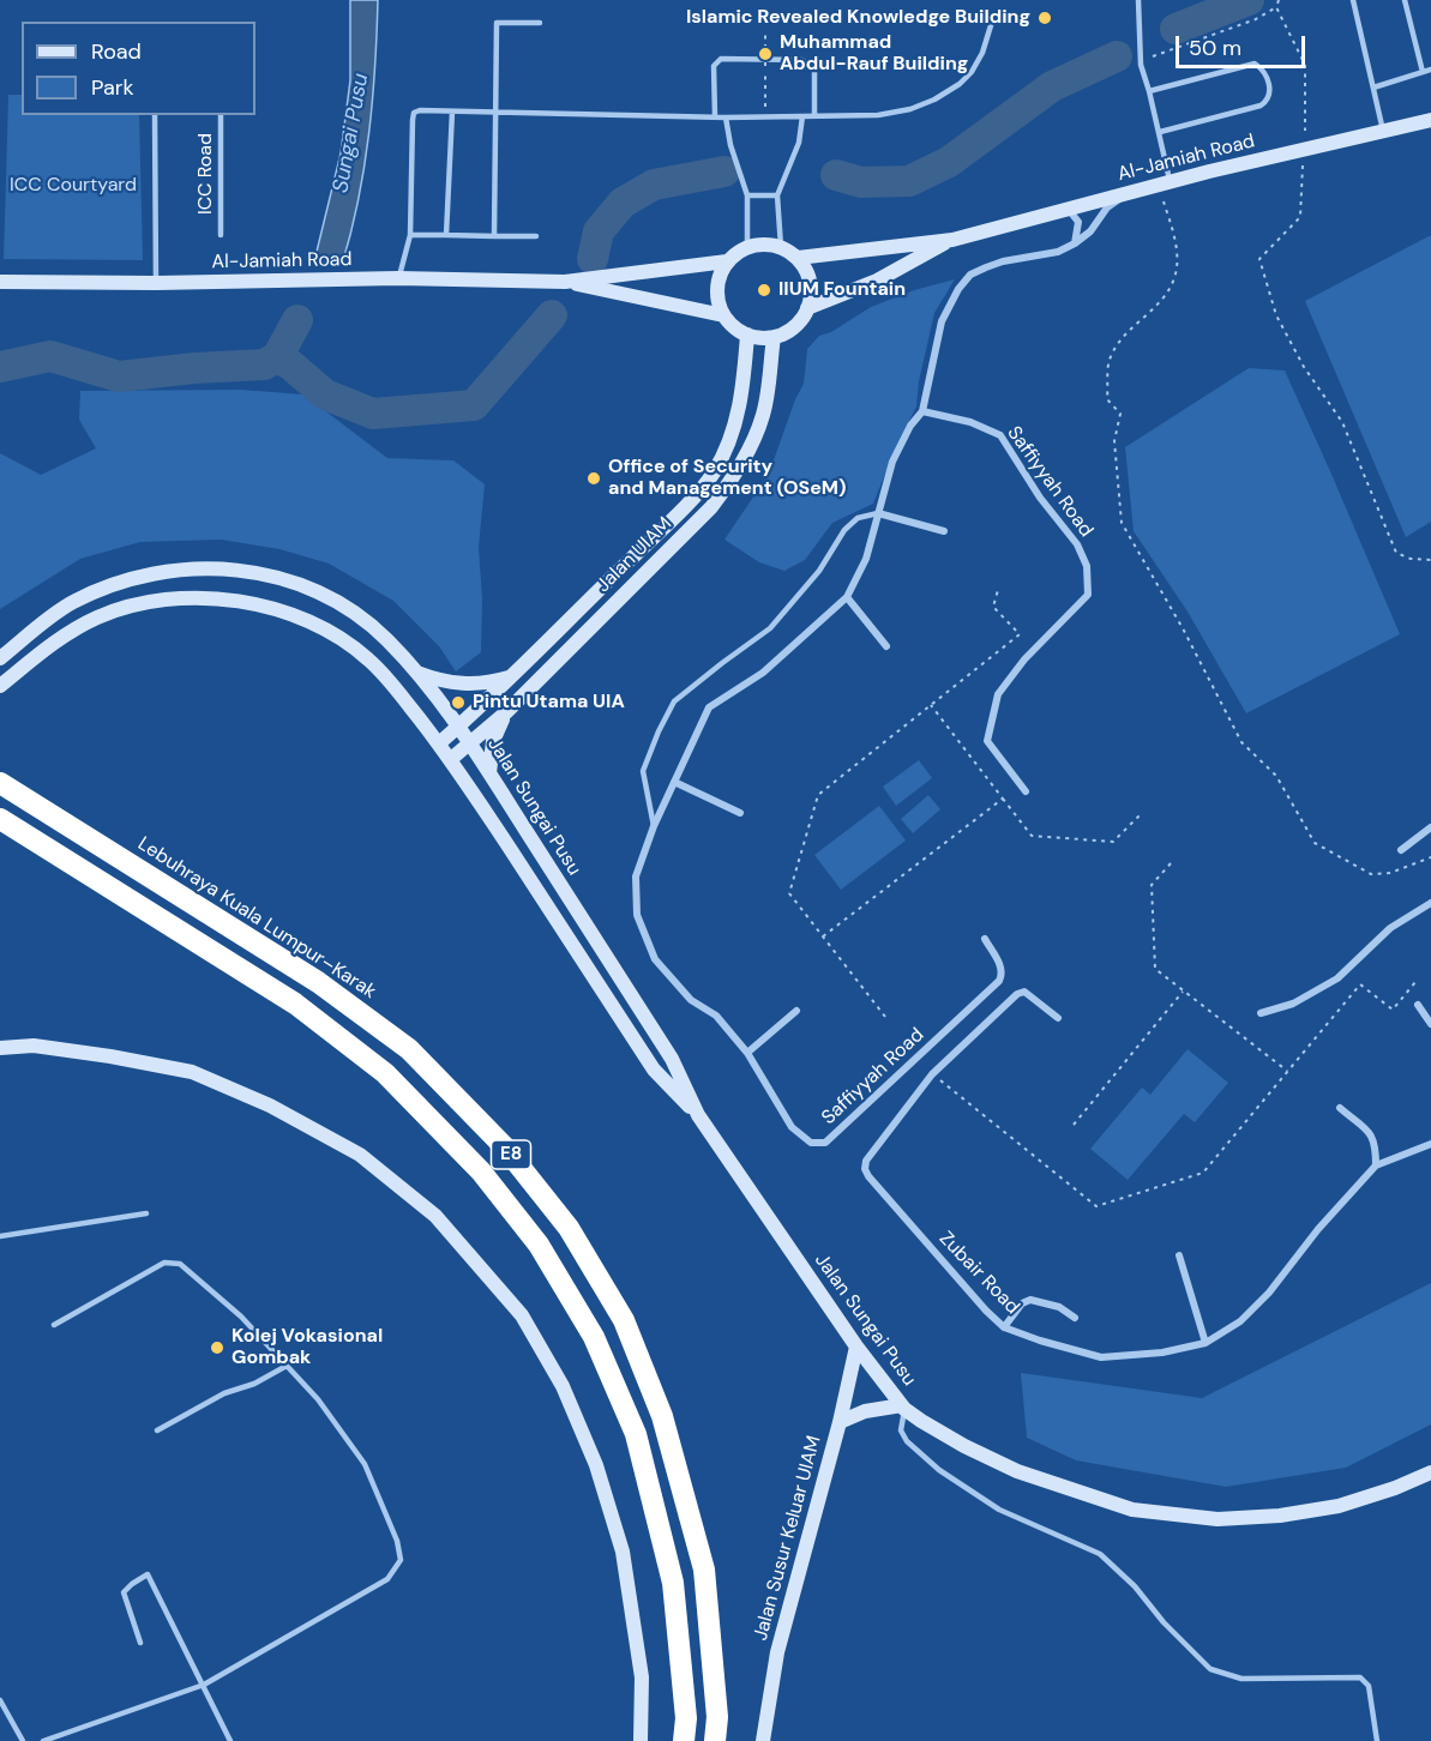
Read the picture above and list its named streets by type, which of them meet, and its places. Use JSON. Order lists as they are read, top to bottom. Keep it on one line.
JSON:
{"streets":{"highway":["Lebuhraya Kuala Lumpur–Karak","E8"],"main road":["Al-Jamiah Road","Jalan UIAM","Jalan Sungai Pusu","Jalan Susur Keluar UIAM"],"street":["Saffiyyah Road","Zubair Road"],"lane":["ICC Road"]},"crossings":[["Al-Jamiah Road","Saffiyyah Road"],["Al-Jamiah Road","Jalan UIAM"],["Jalan UIAM","Jalan Sungai Pusu"],["Jalan Sungai Pusu","Jalan Susur Keluar UIAM"]],"water":["Sungai Pusu"],"parks":["ICC Courtyard"],"places":["Islamic Revealed Knowledge Building","Muhammad Abdul-Rauf Building","IIUM Fountain","Office of Security and Management (OSeM)","Pintu Utama UIA","Kolej Vokasional Gombak"],"legend":["Road","Park"],"scale_bar":"50 m"}
